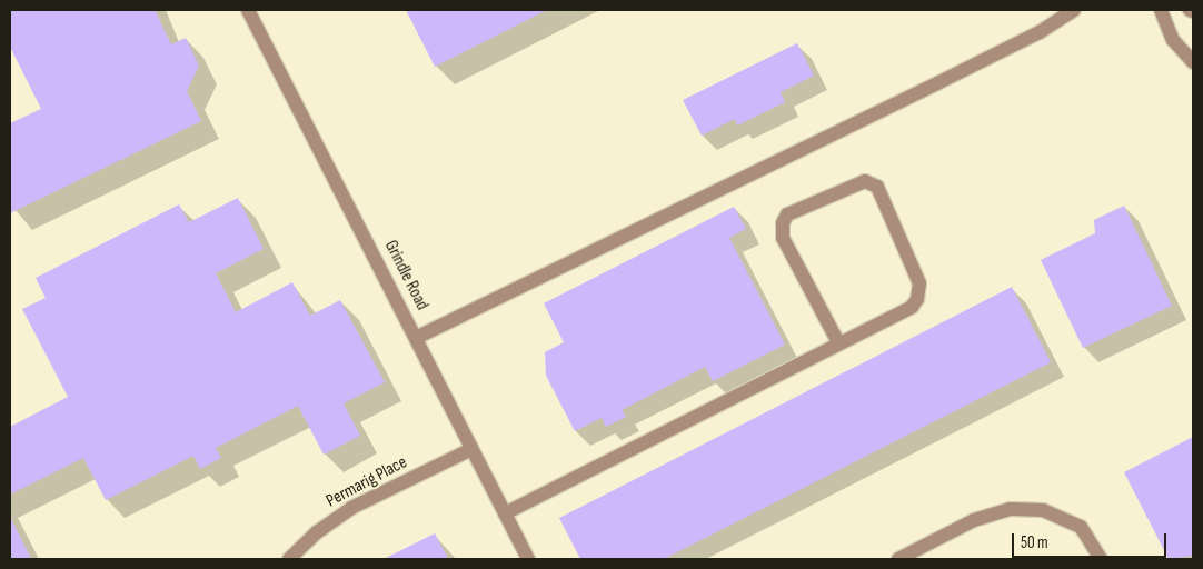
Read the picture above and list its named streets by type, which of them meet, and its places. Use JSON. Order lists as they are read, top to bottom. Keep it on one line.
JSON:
{"streets":{"street":["Grindle Road","Permarig Place"]},"crossings":[["Grindle Road","Permarig Place"]],"scale_bar":"50 m"}
